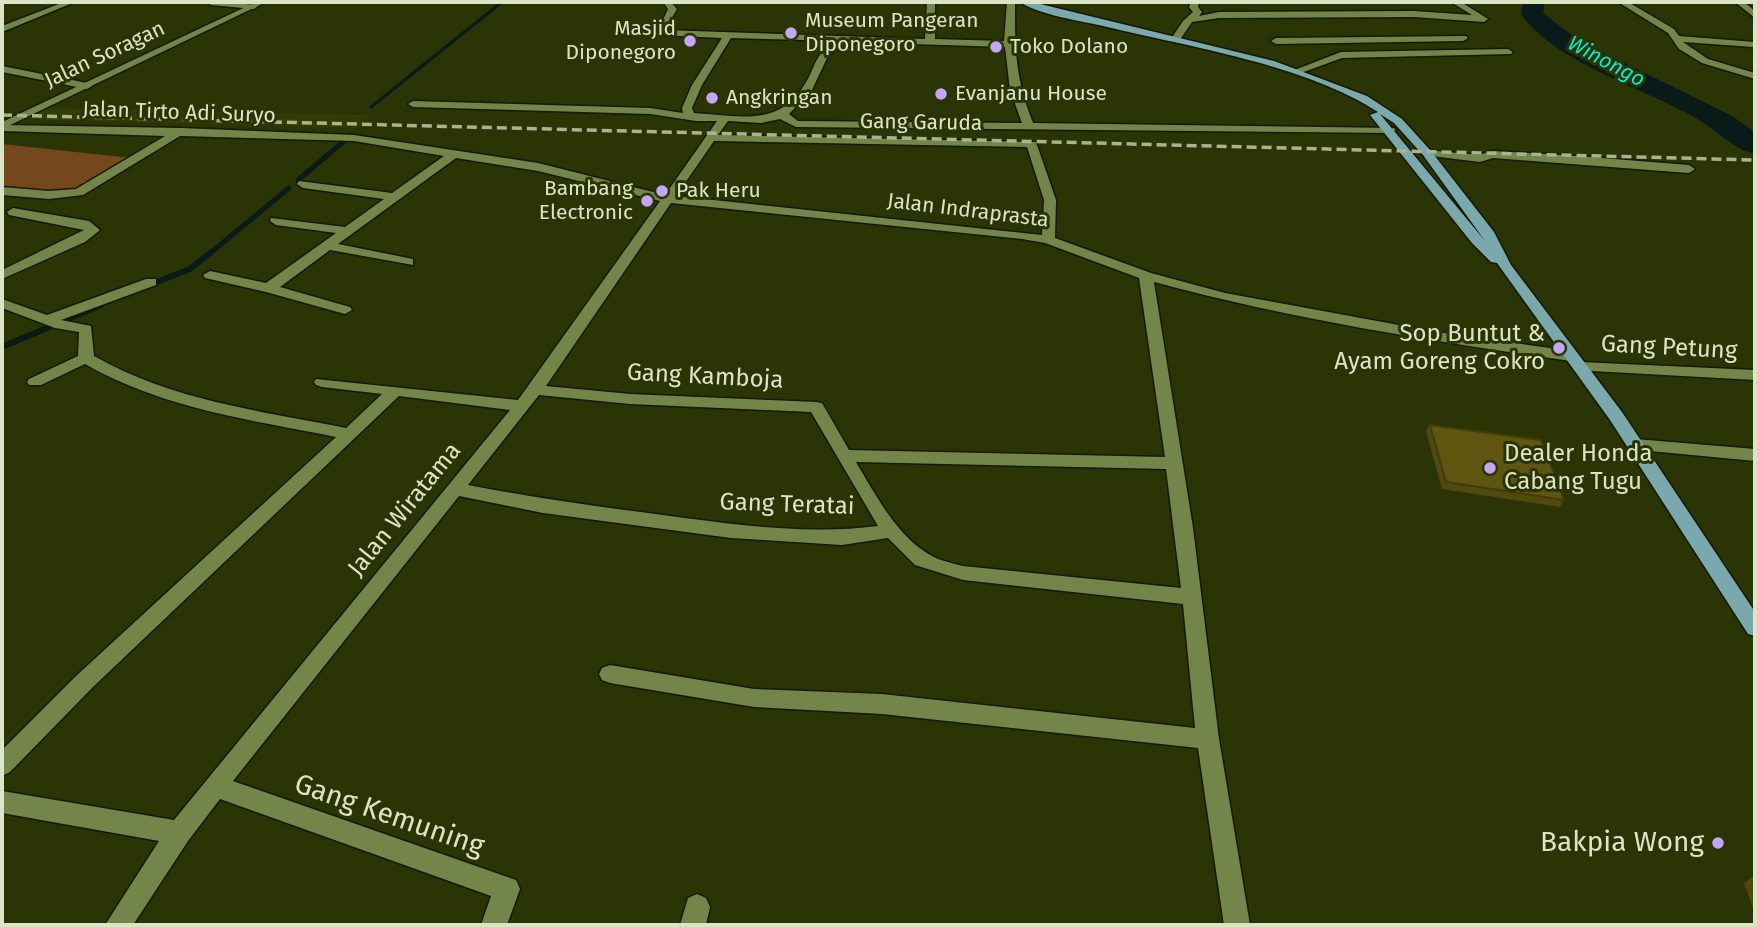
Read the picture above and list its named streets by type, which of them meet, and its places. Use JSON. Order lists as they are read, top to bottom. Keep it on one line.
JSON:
{"streets":{"street":["Jalan Soragan","Jalan Tirto Adi Suryo","Gang Garuda","Jalan Indraprasta","Gang Petung","Gang Kamboja","Gang Teratai","Jalan Wiratama","Gang Kemuning"]},"crossings":[["Jalan Soragan","Jalan Tirto Adi Suryo"],["Jalan Tirto Adi Suryo","Jalan Indraprasta"],["Gang Garuda","Jalan Indraprasta"],["Gang Garuda","Jalan Wiratama"],["Jalan Indraprasta","Gang Petung"],["Jalan Indraprasta","Jalan Wiratama"],["Gang Kamboja","Gang Teratai"],["Gang Kamboja","Jalan Wiratama"],["Gang Teratai","Jalan Wiratama"],["Jalan Wiratama","Gang Kemuning"]],"water":["Winongo"],"places":["Museum Pangeran Diponegoro","Masjid Diponegoro","Toko Dolano","Evanjanu House","Angkringan","Pak Heru","Bambang Electronic","Sop Buntut & Ayam Goreng Cokro","Dealer Honda Cabang Tugu","Bakpia Wong"]}
